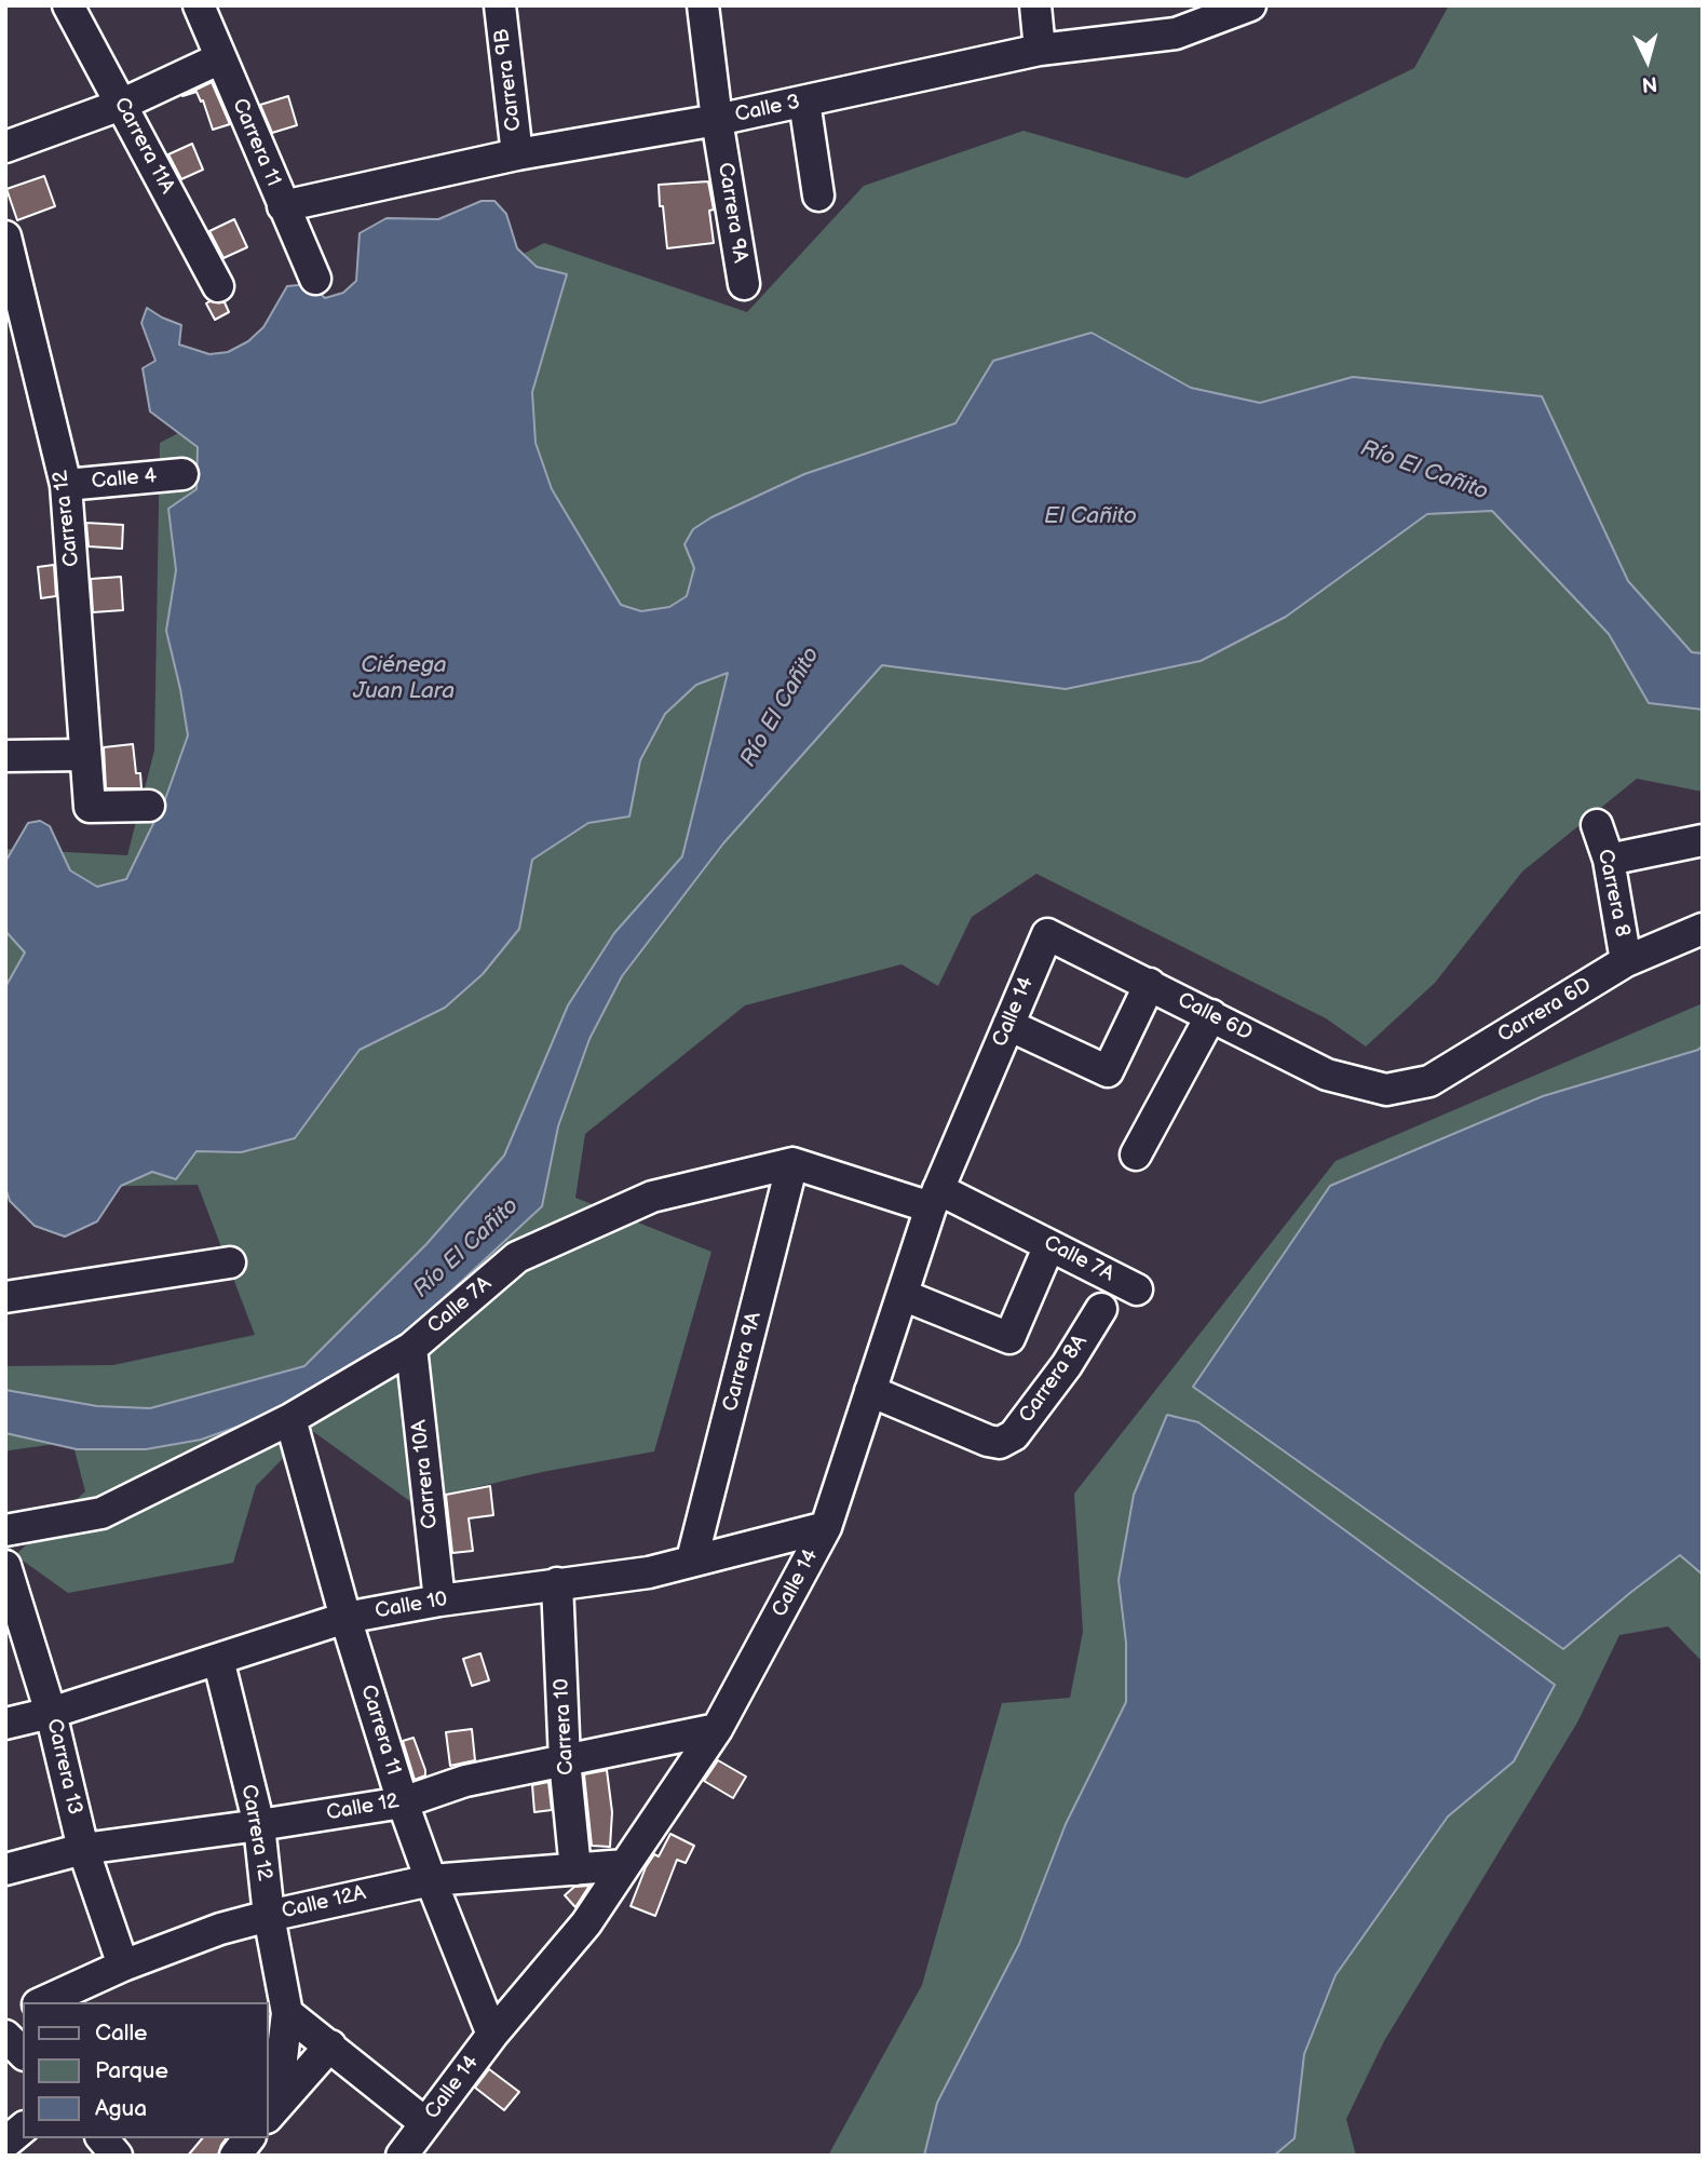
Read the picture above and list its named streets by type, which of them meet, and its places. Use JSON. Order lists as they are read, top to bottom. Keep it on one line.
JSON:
{"streets":{"street":["Carrera 9B","Calle 3","Carrera 11","Carrera 11A","Carrera 9A","Calle 4","Carrera 12","Carrera 8","Carrera 6D","Calle 14","Calle 6D","Calle 7A","Carrera 8A","Carrera 10A","Calle 10","Carrera 10","Carrera 13","Calle 12","Calle 12A"]},"crossings":[["Carrera 9B","Calle 3"],["Calle 3","Carrera 11"],["Calle 3","Carrera 9A"],["Carrera 11","Calle 14"],["Carrera 11","Calle 7A"],["Carrera 11","Calle 10"],["Carrera 11","Calle 12"],["Carrera 11","Calle 12A"],["Carrera 9A","Calle 7A"],["Carrera 9A","Calle 10"],["Calle 4","Carrera 12"],["Carrera 12","Calle 10"],["Carrera 12","Calle 12"],["Carrera 12","Calle 12A"],["Carrera 8","Carrera 6D"],["Carrera 6D","Calle 6D"],["Calle 14","Calle 6D"],["Calle 14","Calle 7A"],["Calle 14","Carrera 8A"],["Calle 14","Calle 10"],["Calle 14","Calle 12"],["Calle 14","Calle 12A"],["Calle 7A","Carrera 10A"],["Carrera 10A","Calle 10"],["Calle 10","Carrera 10"],["Calle 10","Carrera 13"],["Carrera 10","Calle 12"],["Carrera 10","Calle 12A"],["Carrera 13","Calle 12"],["Carrera 13","Calle 12A"]],"water":["Río El Cañito","El Cañito","Ciénega Juan Lara"],"legend":["Calle","Parque","Agua"],"north":"bottom"}
